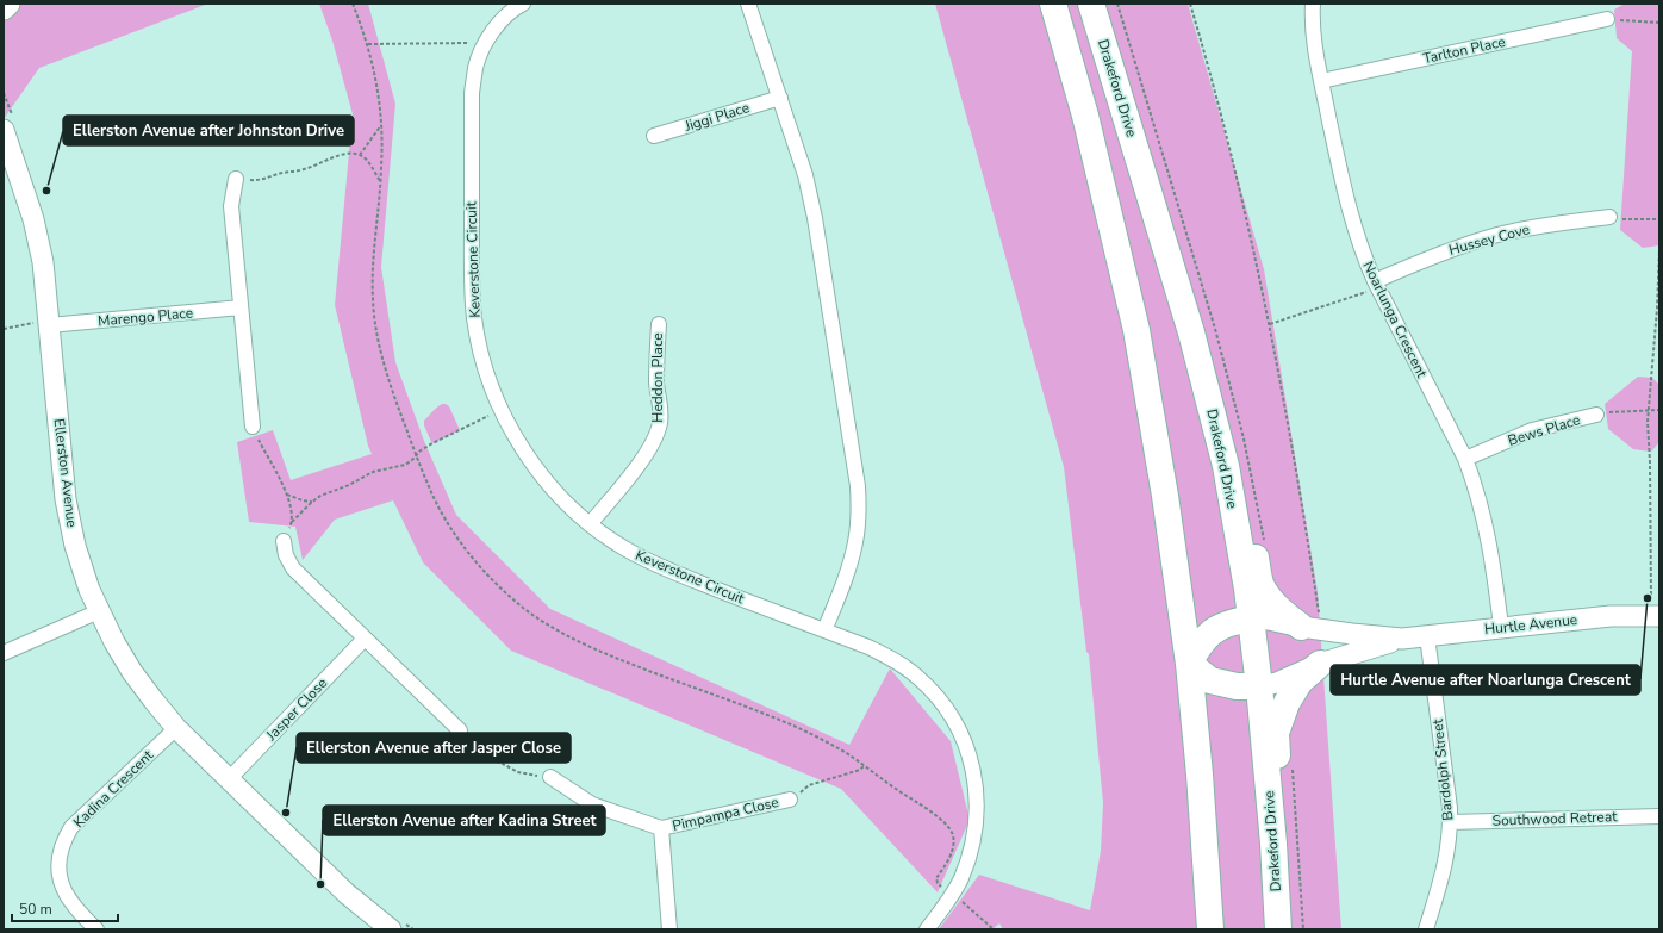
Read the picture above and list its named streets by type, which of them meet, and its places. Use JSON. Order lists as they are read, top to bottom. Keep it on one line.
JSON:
{"streets":{"highway":["Drakeford Drive"],"street":["Tarlton Place","Jiggi Place","Hussey Cove","Keverstone Circuit","Marengo Place","Noarlunga Crescent","Heddon Place","Bews Place","Ellerston Avenue","Hurtle Avenue","Jasper Close","Bardolph Street","Kadina Crescent","Pimpampa Close","Southwood Retreat"]},"crossings":[["Tarlton Place","Noarlunga Crescent"],["Drakeford Drive","Hurtle Avenue"],["Hussey Cove","Noarlunga Crescent"],["Keverstone Circuit","Heddon Place"],["Marengo Place","Ellerston Avenue"],["Noarlunga Crescent","Bews Place"],["Noarlunga Crescent","Hurtle Avenue"],["Ellerston Avenue","Jasper Close"],["Ellerston Avenue","Kadina Crescent"],["Hurtle Avenue","Bardolph Street"],["Bardolph Street","Southwood Retreat"]],"places":["Ellerston Avenue after Johnston Drive","Hurtle Avenue after Noarlunga Crescent","Ellerston Avenue after Jasper Close","Ellerston Avenue after Kadina Street"],"scale_bar":"50 m"}
